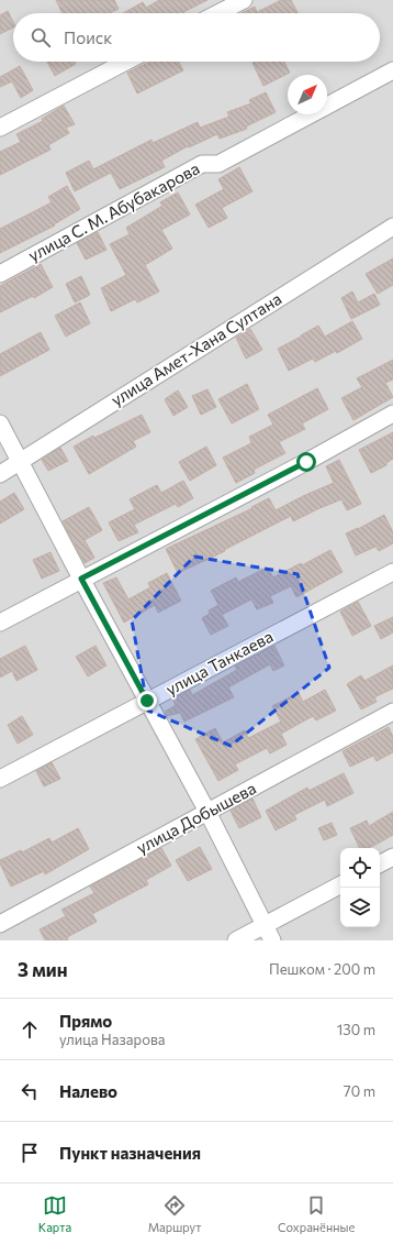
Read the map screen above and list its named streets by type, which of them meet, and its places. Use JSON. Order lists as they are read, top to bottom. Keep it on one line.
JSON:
{"streets":{"street":["улица С. М. Абубакарова","улица Амет-Хана Султана","улица Танкаева","улица Добышева"]},"north":"top right","page":{"search":"Поиск","heading":["3 мин","Пешком · 200 m"],"list":[["Прямо","улица Назарова","130 m"],["Налево","70 m"],"Пункт назначения"],"nav":["Карта","Маршрут","Сохранённые"]}}
